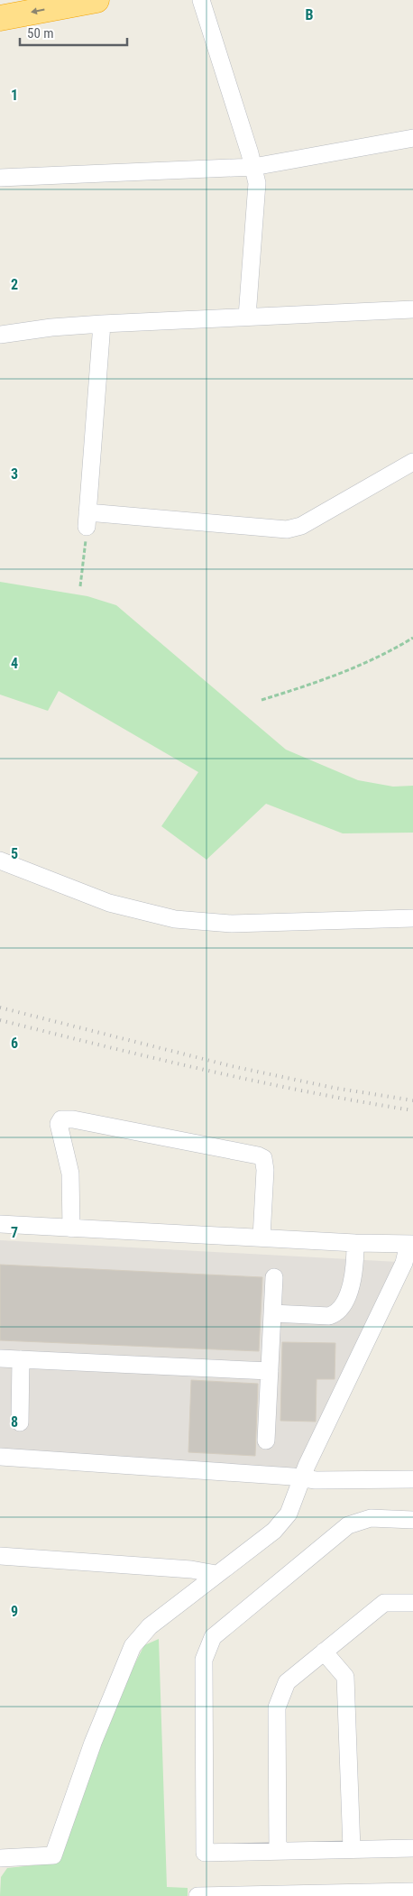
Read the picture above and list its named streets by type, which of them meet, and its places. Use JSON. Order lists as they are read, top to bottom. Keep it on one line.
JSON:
{"scale_bar":"50 m","grid":{"columns":["B"],"rows":["1","2","3","4","5","6","7","8","9"]}}
